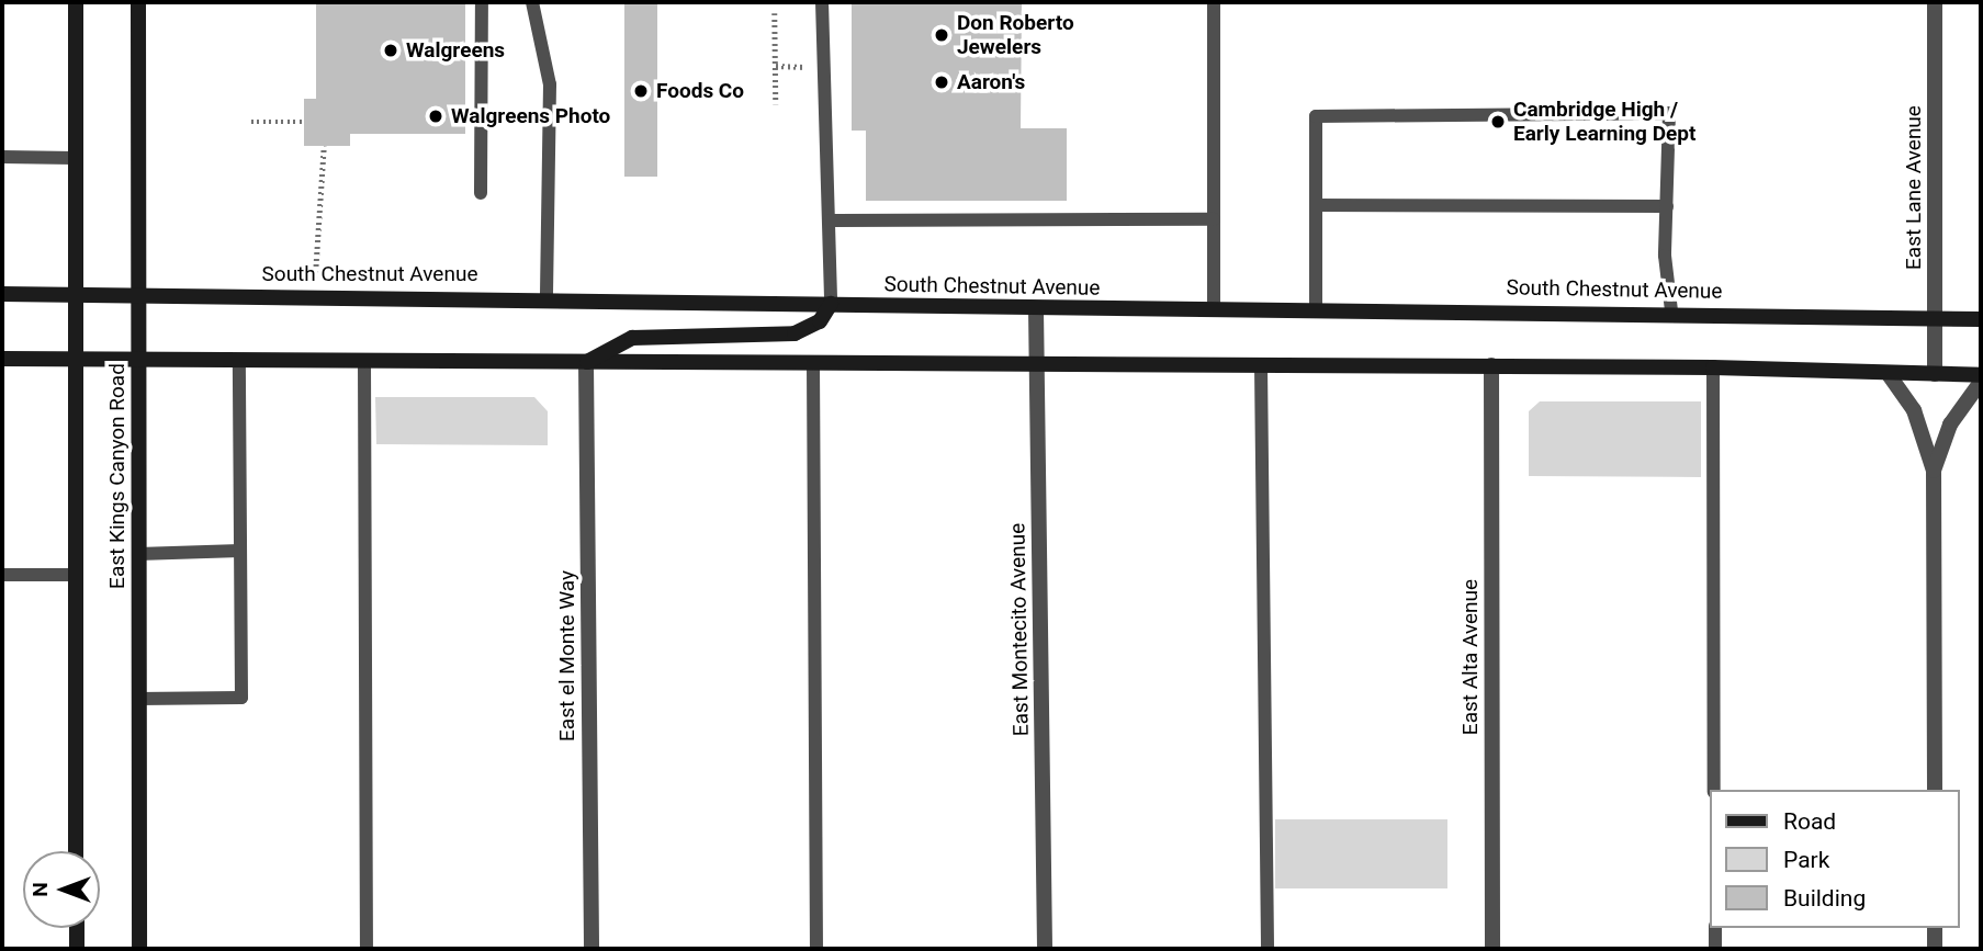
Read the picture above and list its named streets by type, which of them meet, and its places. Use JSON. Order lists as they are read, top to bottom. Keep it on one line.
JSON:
{"streets":{"main road":["South Chestnut Avenue","East Kings Canyon Road"],"street":["East Lane Avenue","East Montecito Avenue","East el Monte Way","East Alta Avenue"]},"crossings":[["East Lane Avenue","South Chestnut Avenue"],["South Chestnut Avenue","East Kings Canyon Road"],["South Chestnut Avenue","East Montecito Avenue"]],"places":["Don Roberto Jewelers","Walgreens","Aaron's","Foods Co","Walgreens Photo","Cambridge High / Early Learning Dept"],"legend":["Road","Park","Building"],"north":"left"}
